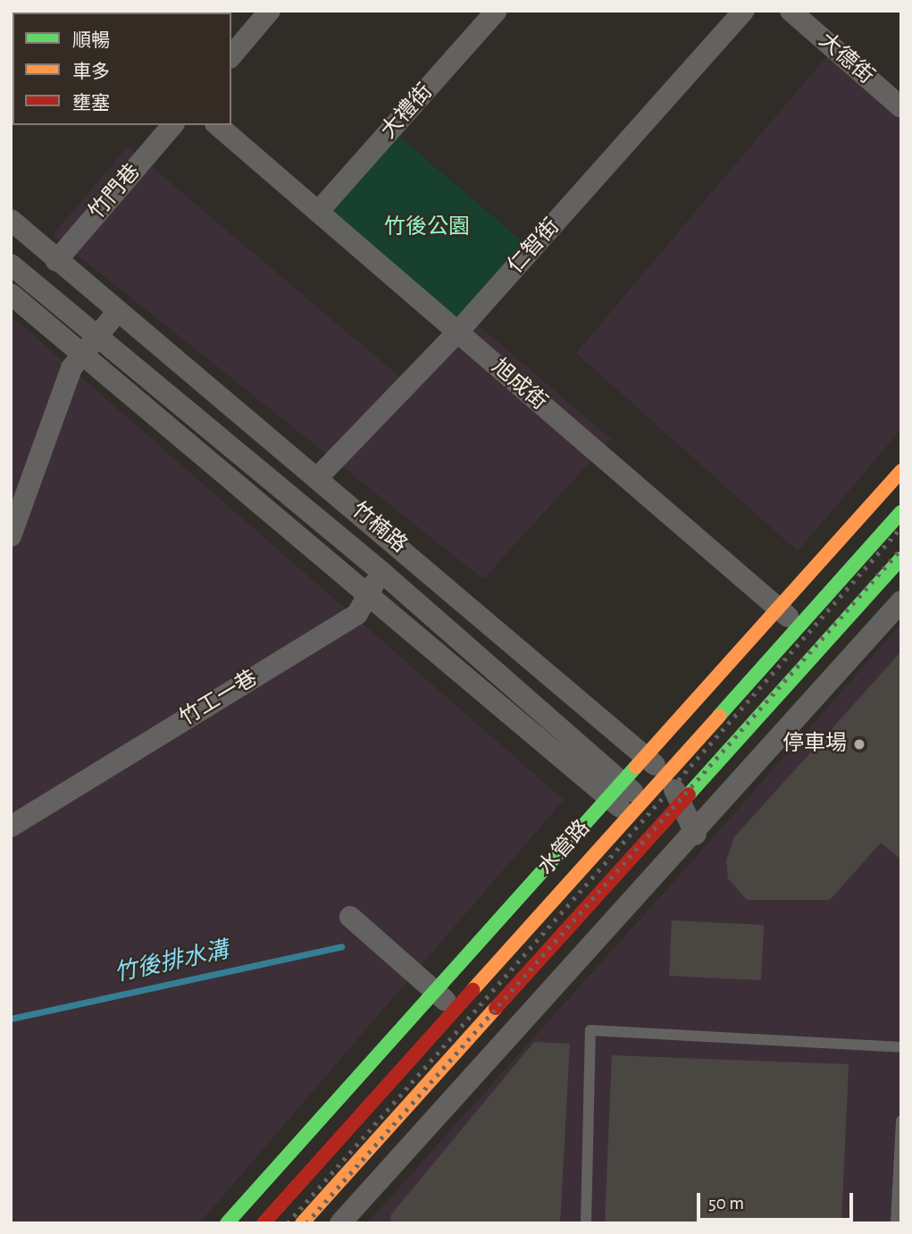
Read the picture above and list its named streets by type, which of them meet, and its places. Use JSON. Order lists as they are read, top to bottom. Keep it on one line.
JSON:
{"streets":{"street":["大德街","大禮街","竹門巷","仁智街","旭成街","竹楠路","竹工一巷","水管路"]},"crossings":[["大禮街","旭成街"],["竹門巷","竹楠路"],["仁智街","旭成街"],["仁智街","竹楠路"],["旭成街","水管路"],["竹楠路","竹工一巷"],["竹楠路","水管路"]],"water":["竹後排水溝"],"parks":["竹後公園"],"places":["停車場"],"legend":["順暢","車多","壅塞"],"scale_bar":"50 m"}
